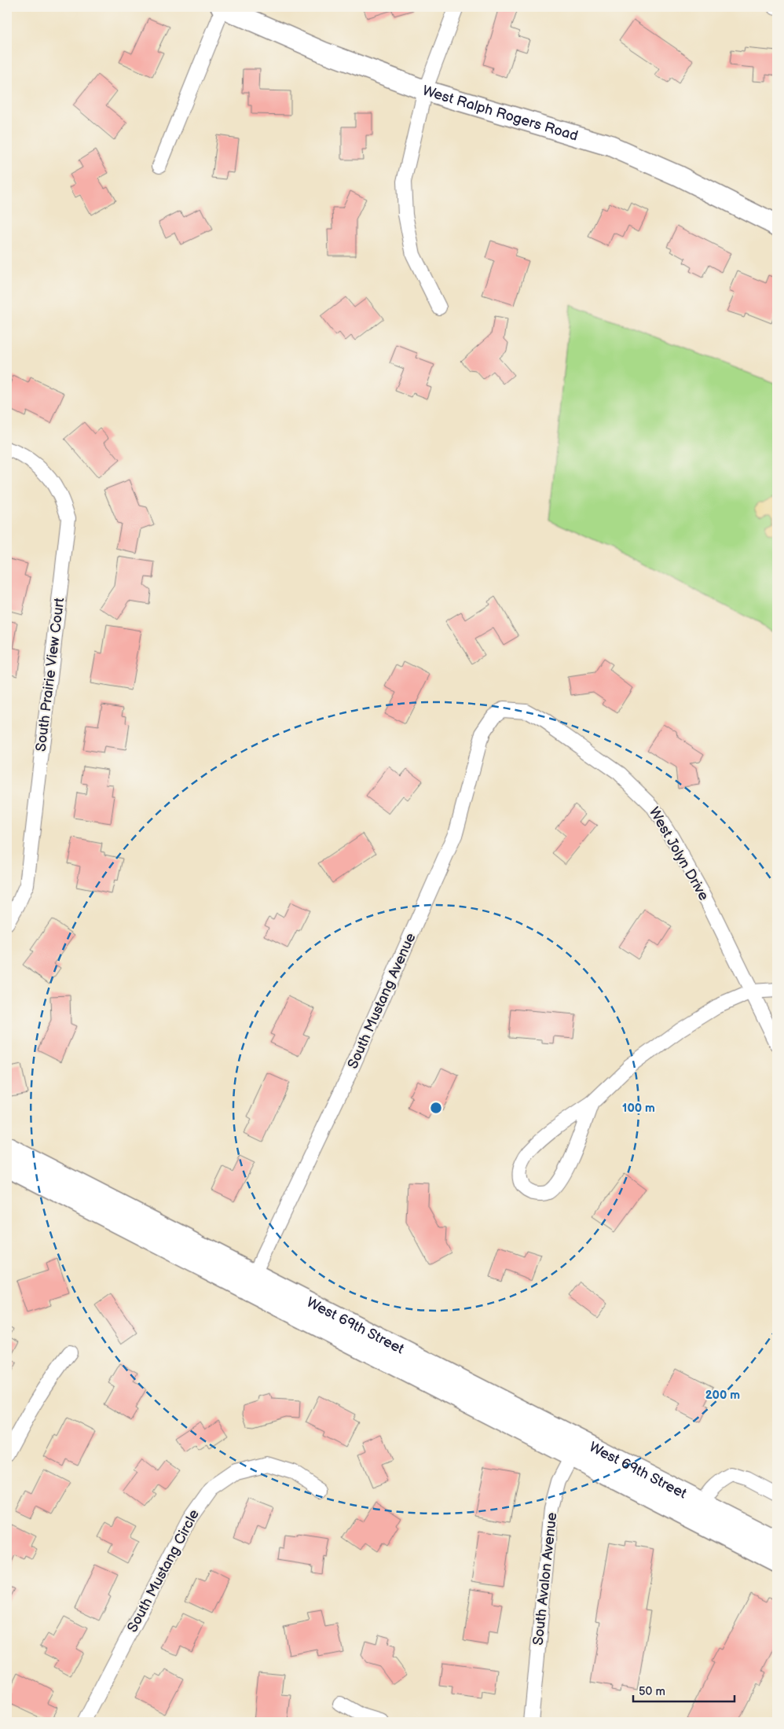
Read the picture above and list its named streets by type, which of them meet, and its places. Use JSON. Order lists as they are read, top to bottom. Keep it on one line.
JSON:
{"streets":{"main road":["West Ralph Rogers Road","West 69th Street"],"street":["South Prairie View Court","West Jolyn Drive","South Mustang Avenue","South Mustang Circle","South Avalon Avenue"]},"crossings":[["West Jolyn Drive","South Mustang Avenue"],["South Mustang Avenue","West 69th Street"],["West 69th Street","South Avalon Avenue"]],"scale_bar":"50 m","rings":["100 m","200 m"]}
